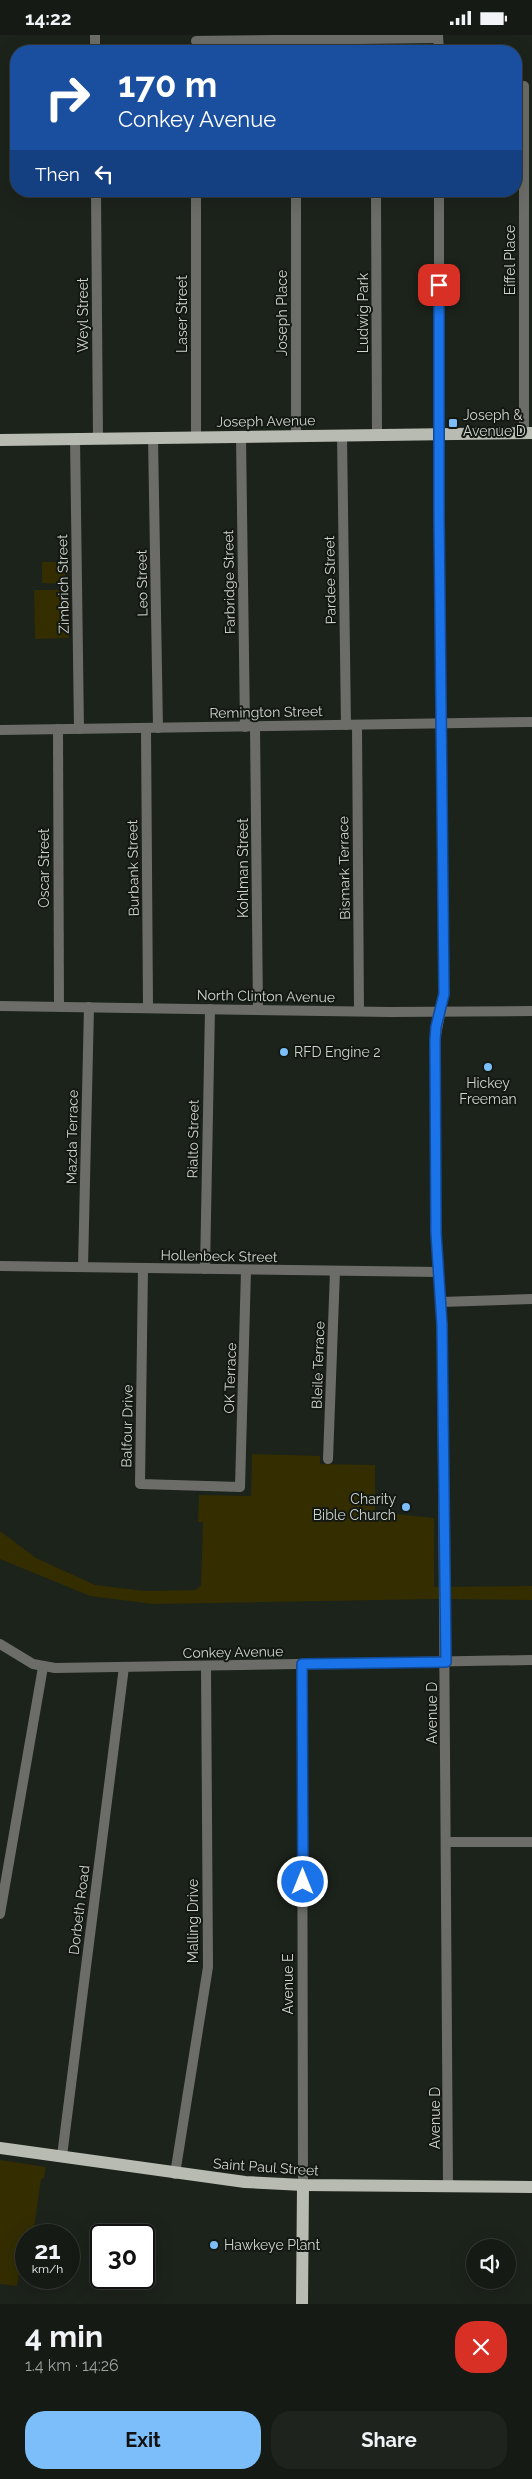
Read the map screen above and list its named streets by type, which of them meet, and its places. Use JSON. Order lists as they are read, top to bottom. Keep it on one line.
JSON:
{"streets":{"main road":["Joseph Avenue","Avenue E","Saint Paul Street"],"street":["Eiffel Place","Joseph Place","Ludwig Park","Laser Street","Weyl Street","Pardee Street","Farbridge Street","Leo Street","Zimbrich Street","Remington Street","Oscar Street","Burbank Street","Kohlman Street","Bismark Terrace","North Clinton Avenue","Mazda Terrace","Rialto Street","Hollenbeck Street","Bleile Terrace","OK Terrace","Balfour Drive","Conkey Avenue","Avenue D","Dorbeth Road","Malling Drive"]},"crossings":[["Eiffel Place","Joseph Avenue"],["Joseph Place","Joseph Avenue"],["Ludwig Park","Joseph Avenue"],["Laser Street","Joseph Avenue"],["Weyl Street","Joseph Avenue"],["Joseph Avenue","Pardee Street"],["Joseph Avenue","Farbridge Street"],["Joseph Avenue","Leo Street"],["Joseph Avenue","Zimbrich Street"],["Joseph Avenue","Avenue D"],["Pardee Street","Remington Street"],["Pardee Street","Bismark Terrace"],["Farbridge Street","Remington Street"],["Farbridge Street","Kohlman Street"],["Leo Street","Remington Street"],["Zimbrich Street","Remington Street"],["Remington Street","Oscar Street"],["Remington Street","Burbank Street"],["Remington Street","Kohlman Street"],["Remington Street","Bismark Terrace"],["Remington Street","Avenue D"],["Oscar Street","North Clinton Avenue"],["Burbank Street","North Clinton Avenue"],["Kohlman Street","North Clinton Avenue"],["Bismark Terrace","North Clinton Avenue"],["North Clinton Avenue","Mazda Terrace"],["North Clinton Avenue","Rialto Street"],["North Clinton Avenue","Avenue D"],["Mazda Terrace","Hollenbeck Street"],["Rialto Street","Hollenbeck Street"],["Hollenbeck Street","Bleile Terrace"],["Hollenbeck Street","OK Terrace"],["Hollenbeck Street","Balfour Drive"],["Hollenbeck Street","Avenue D"],["OK Terrace","Balfour Drive"],["Conkey Avenue","Avenue D"],["Conkey Avenue","Dorbeth Road"],["Conkey Avenue","Malling Drive"],["Conkey Avenue","Avenue E"],["Avenue D","Saint Paul Street"],["Dorbeth Road","Saint Paul Street"],["Malling Drive","Saint Paul Street"],["Avenue E","Saint Paul Street"]],"places":{"transit":["Joseph & Avenue D"],"other":["RFD Engine 2","Hickey Freeman","Charity Bible Church","Hawkeye Plant"]},"page":{"status":"14:22","turn":["170 m","Conkey Avenue"],"then":"Then","speed":"21 km/h","limit":"30","heading":["4 min","1.4 km · 14:26"],"buttons":["Exit","Share"]}}
